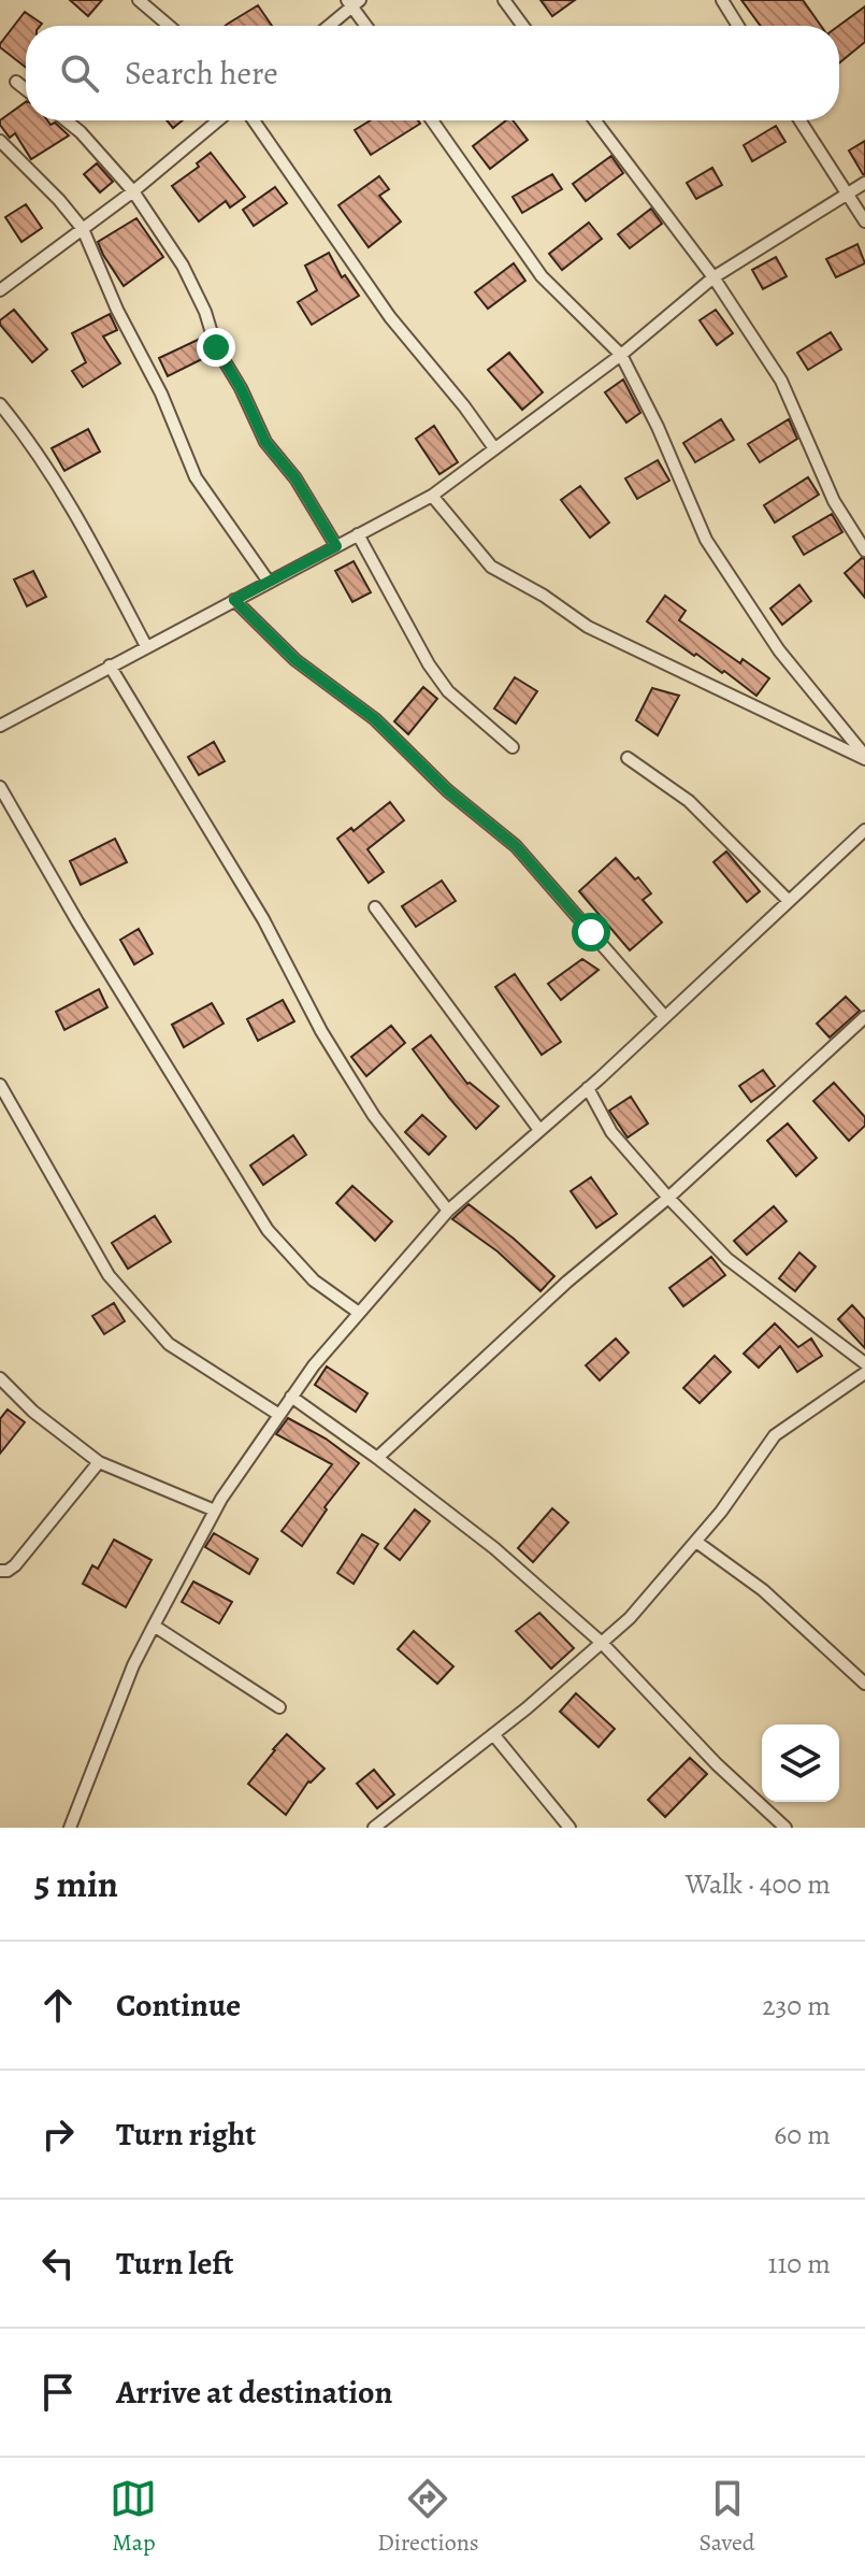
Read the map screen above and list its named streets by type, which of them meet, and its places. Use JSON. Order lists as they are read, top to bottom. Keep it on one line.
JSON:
{"page":{"search":"Search here","heading":["5 min","Walk · 400 m"],"list":[["Continue","230 m"],["Turn right","60 m"],["Turn left","110 m"],"Arrive at destination"],"nav":["Map","Directions","Saved"]}}
